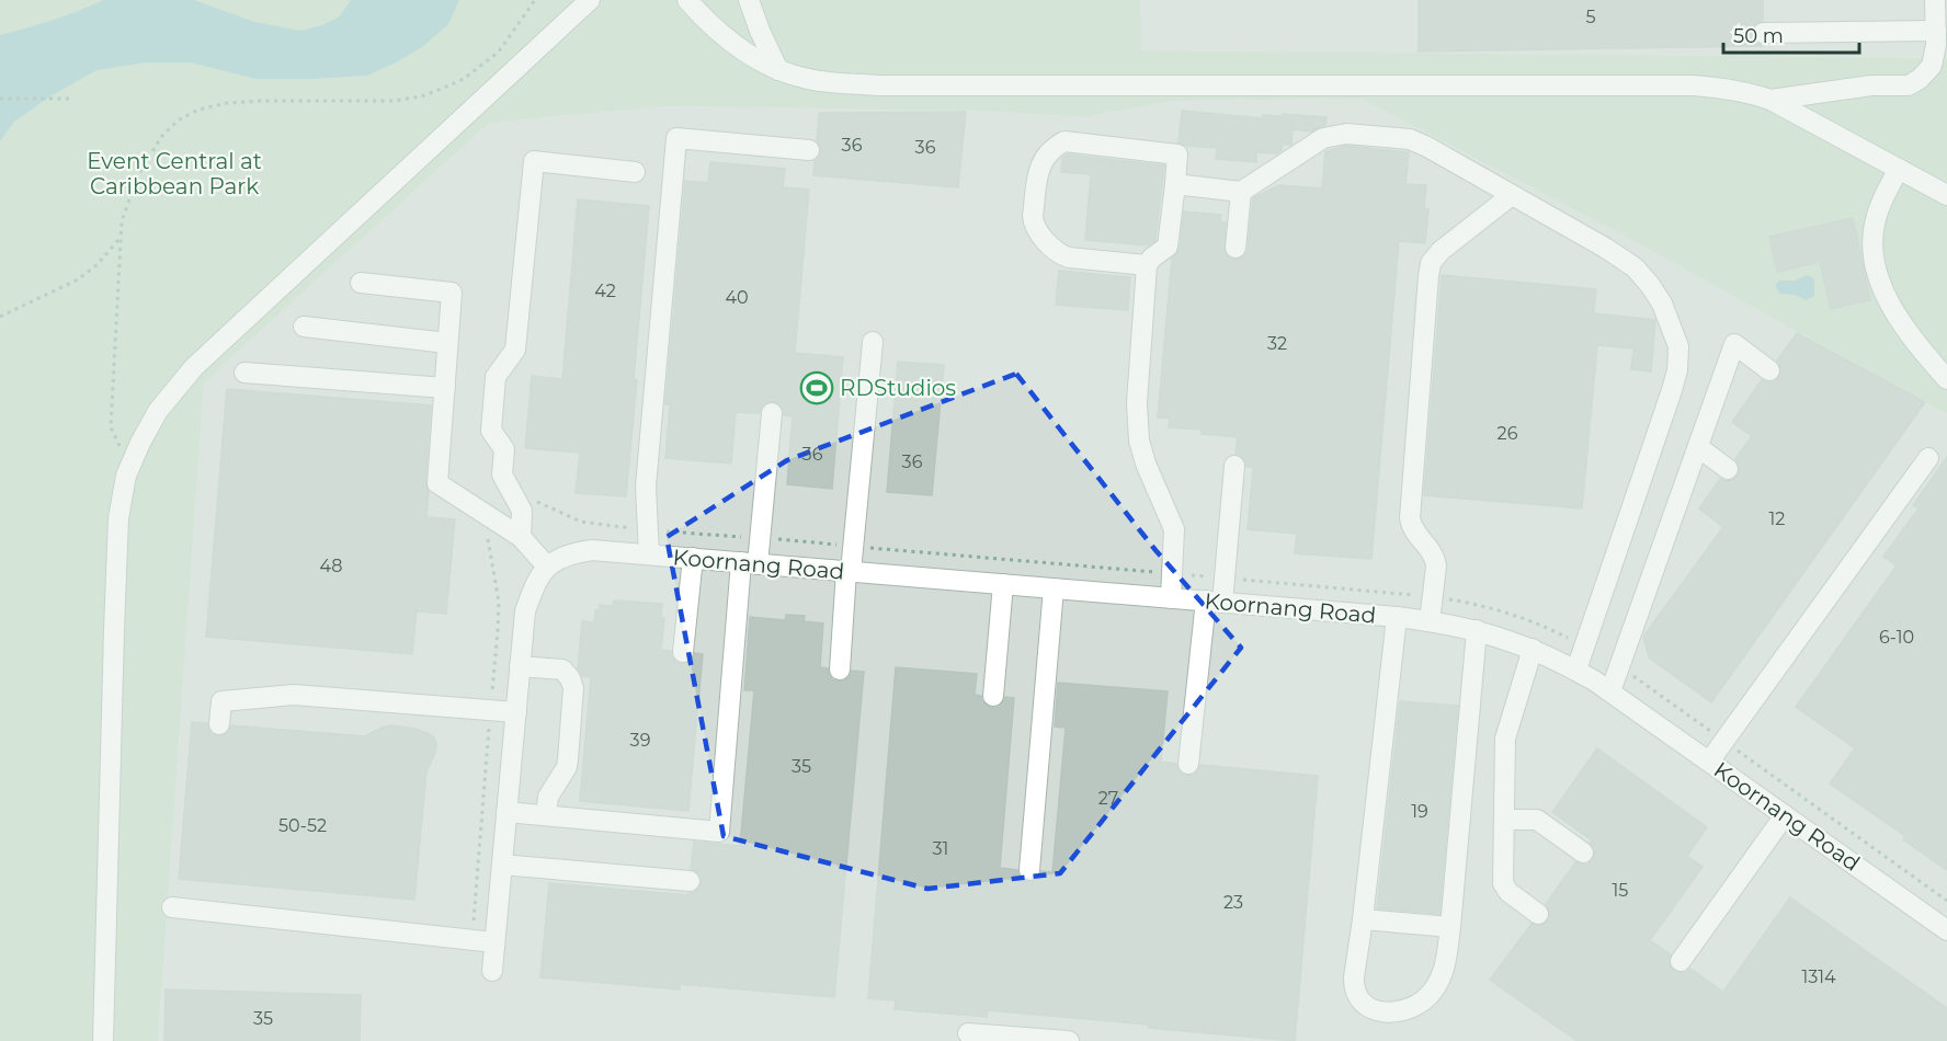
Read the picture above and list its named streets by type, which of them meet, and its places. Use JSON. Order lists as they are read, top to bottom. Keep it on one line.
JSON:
{"streets":{"street":["Koornang Road"]},"parks":["Event Central at Caribbean Park"],"places":{"sports":["RDStudios"]},"house_numbers":["5","36","36","42","40","32","26","36","36","12","48","6-10","39","35","27","19","50-52","31","15","23","1314","35"],"scale_bar":"50 m"}
